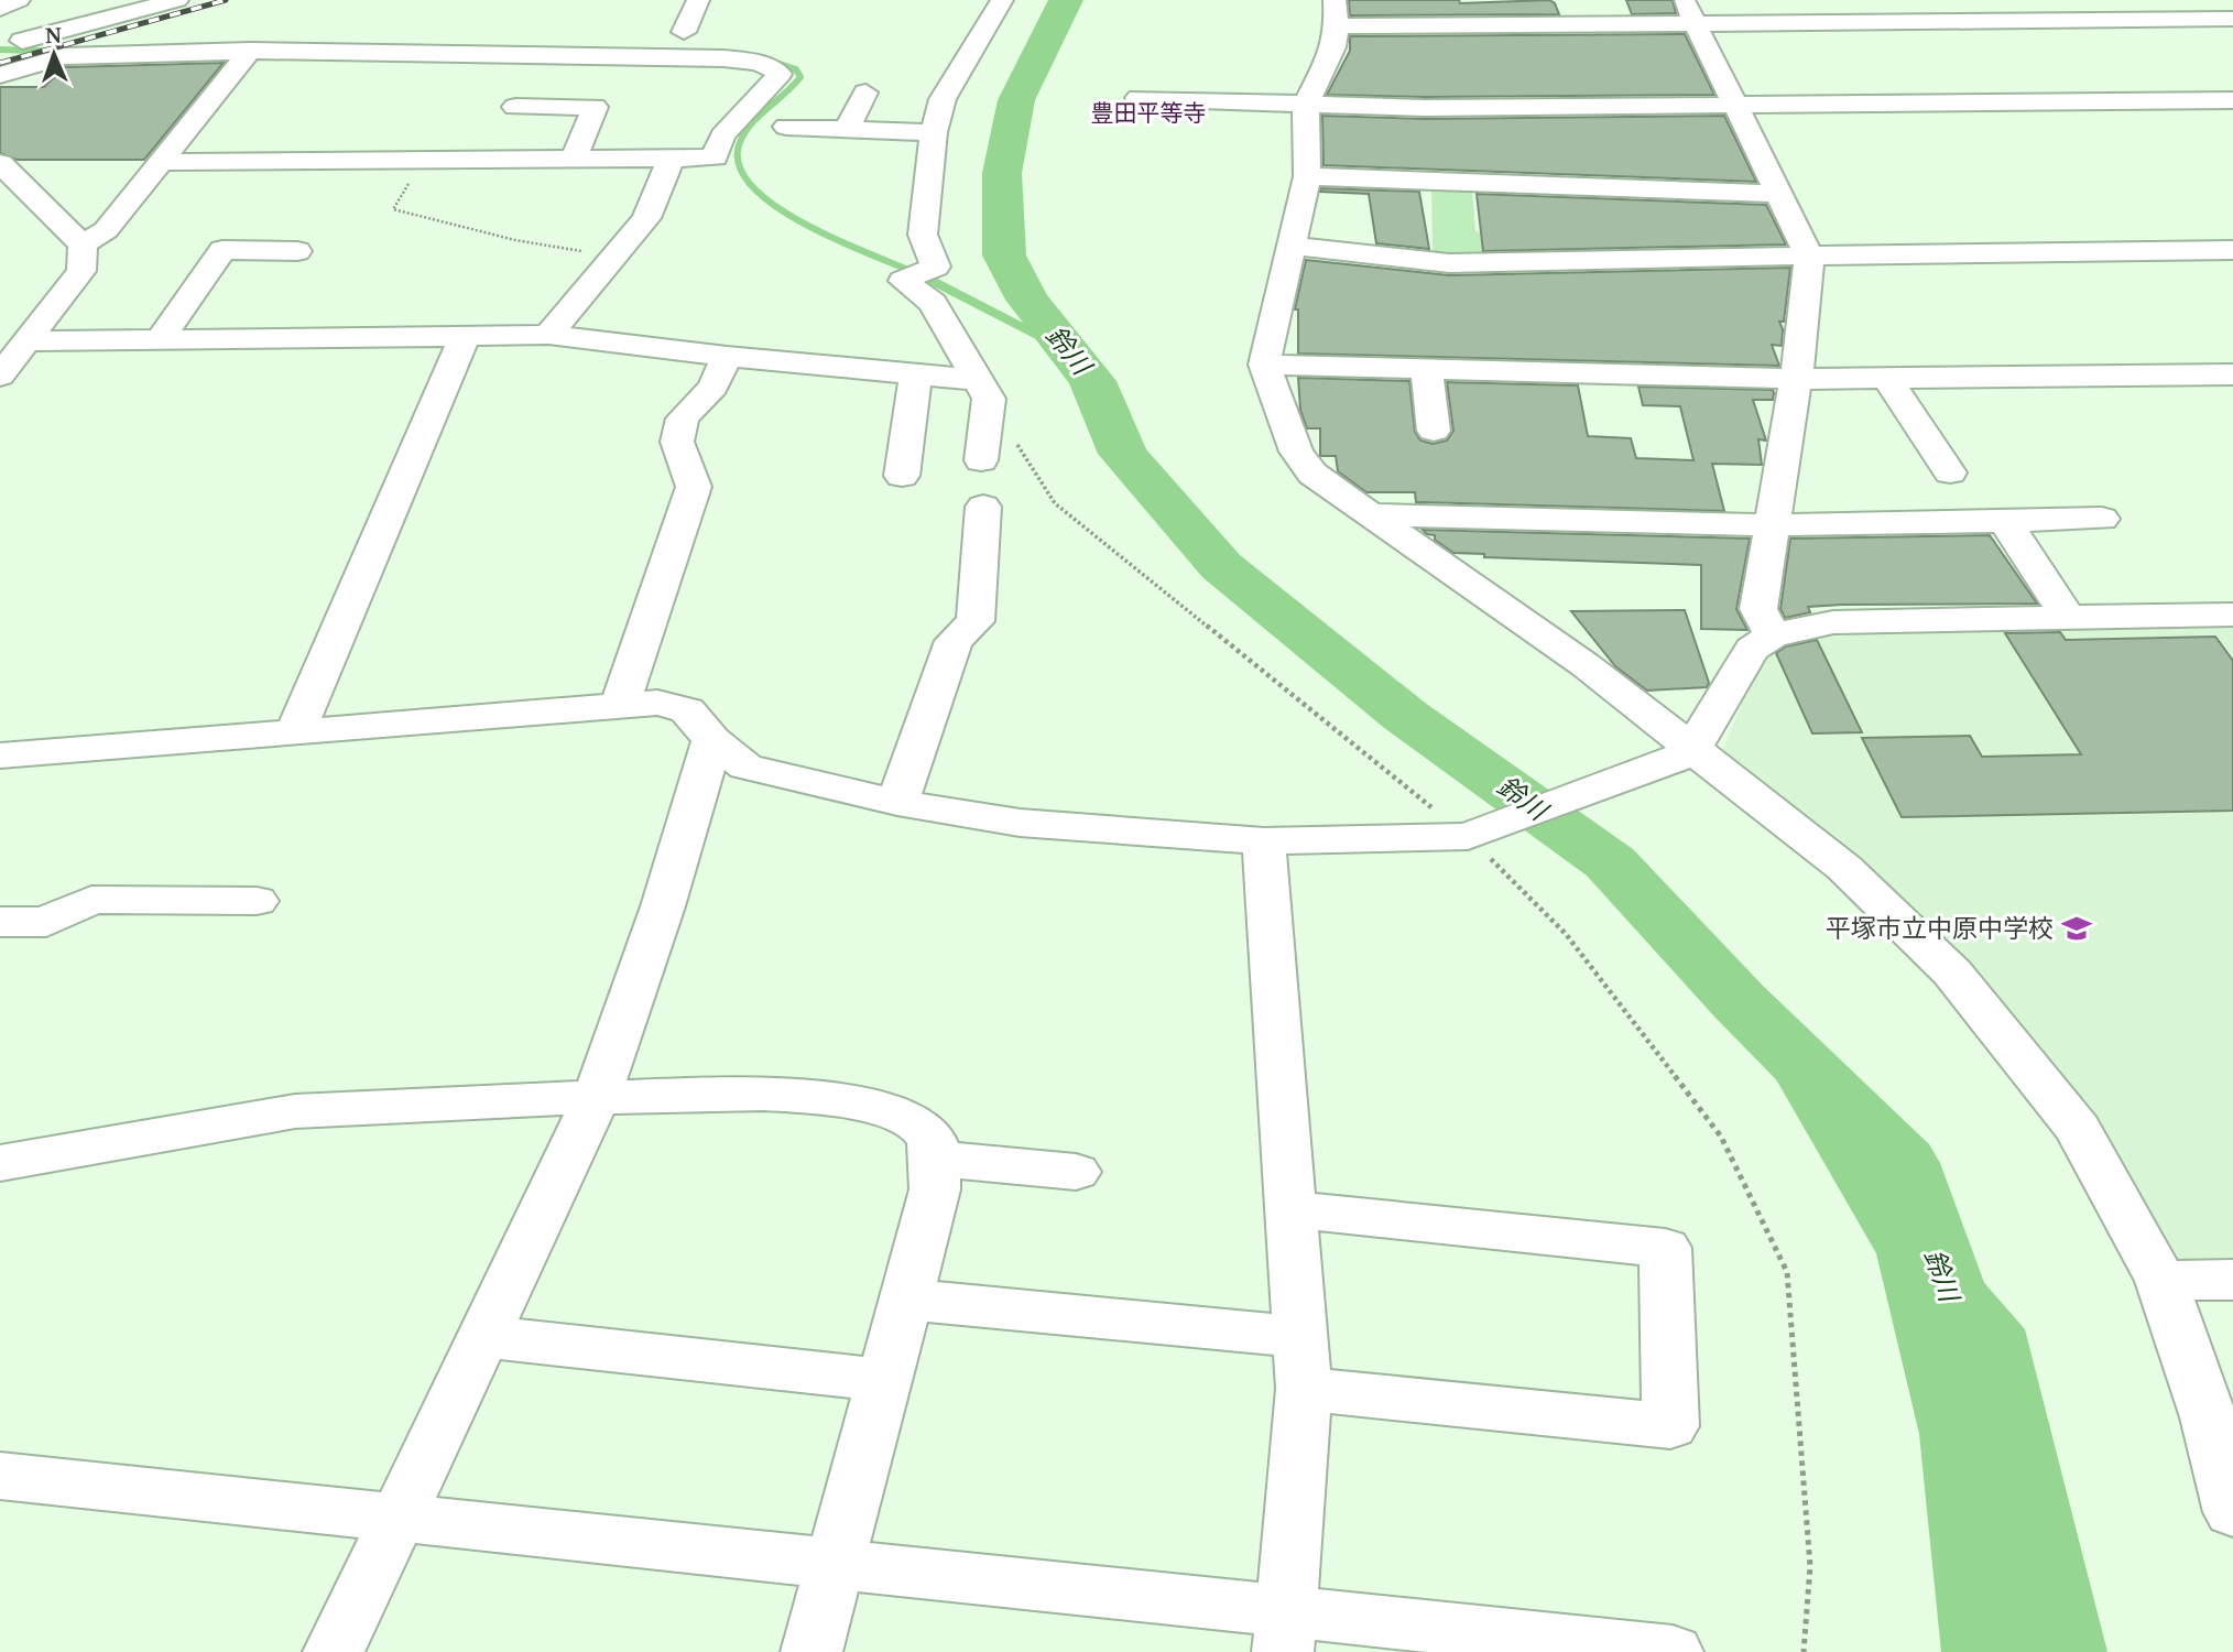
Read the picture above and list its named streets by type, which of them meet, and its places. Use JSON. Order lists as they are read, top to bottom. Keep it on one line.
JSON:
{"districts":["豊田平等寺"],"water":["鈴川"],"places":{"school or university":["平塚市立中原中学校"]},"north":"top"}
